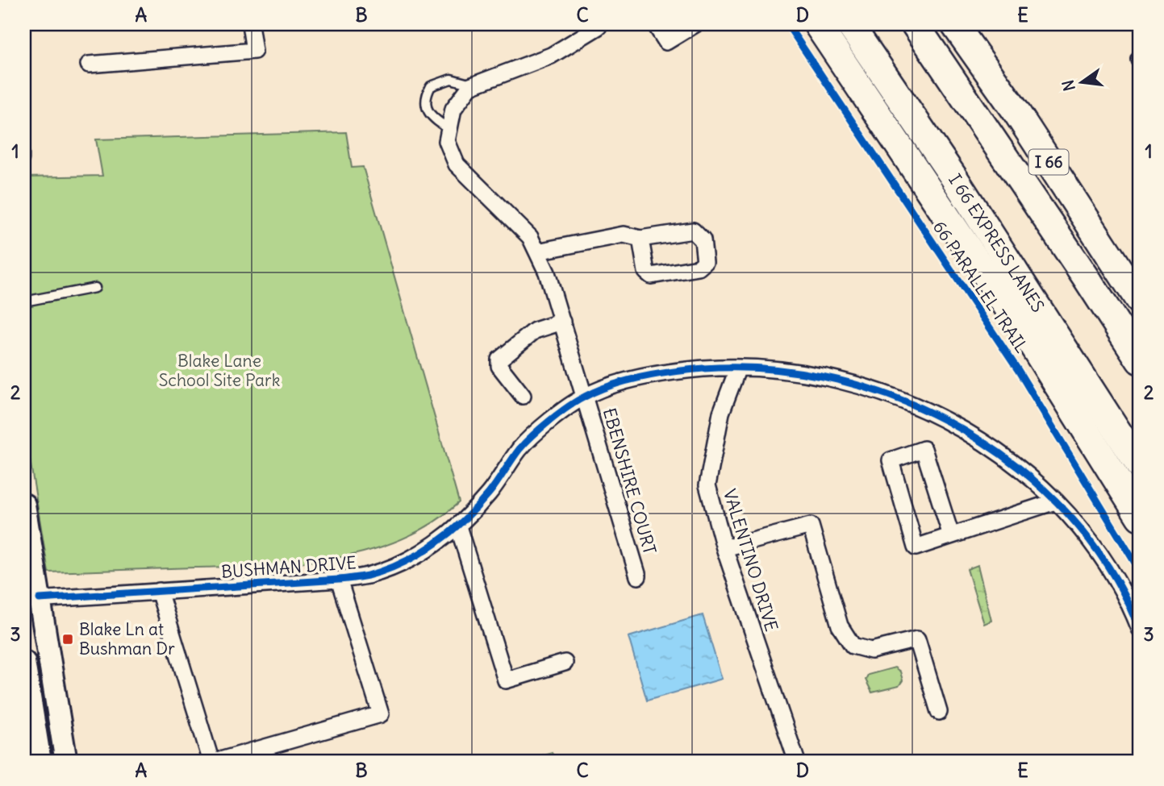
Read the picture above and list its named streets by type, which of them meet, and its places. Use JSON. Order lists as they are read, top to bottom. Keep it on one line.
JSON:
{"streets":{"highway":["I 66","I 66 EXPRESS LANES"],"street":["EBENSHIRE COURT","VALENTINO DRIVE","BUSHMAN DRIVE"],"cycle path":["66 PARALLEL TRAIL"]},"crossings":[["EBENSHIRE COURT","BUSHMAN DRIVE"],["VALENTINO DRIVE","BUSHMAN DRIVE"]],"parks":["Blake Lane School Site Park"],"places":{"transit":["Blake Ln at Bushman Dr"]},"north":"left","grid":{"columns":["A","B","C","D","E"],"rows":["1","2","3"]}}
